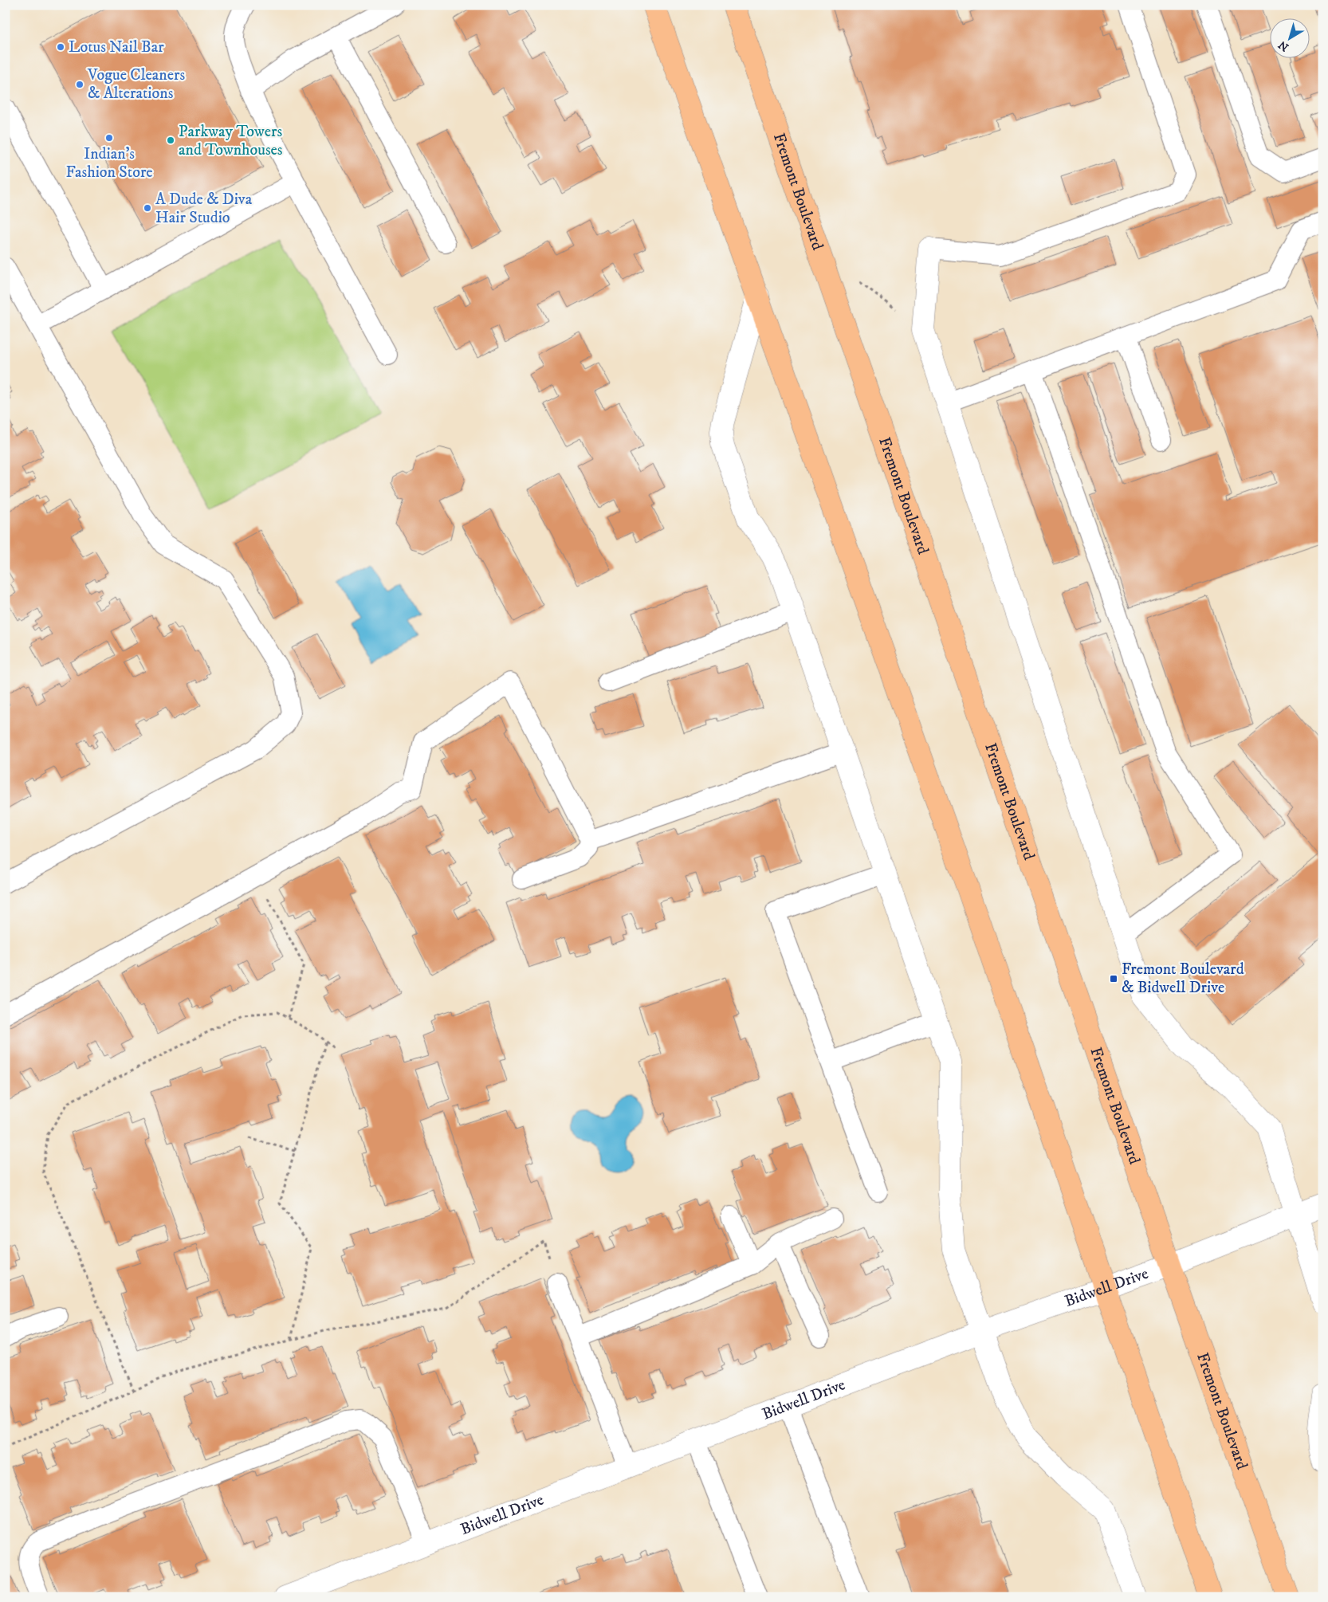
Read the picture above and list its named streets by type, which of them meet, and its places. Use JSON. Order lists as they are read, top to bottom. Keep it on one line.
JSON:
{"streets":{"main road":["Fremont Boulevard"],"street":["Bidwell Drive"]},"crossings":[["Fremont Boulevard","Bidwell Drive"]],"places":{"other":["Lotus Nail Bar","Vogue Cleaners & Alterations","Indian's Fashion Store","Parkway Towers and Townhouses","A Dude & Diva Hair Studio"],"transit":["Fremont Boulevard & Bidwell Drive"]},"north":"bottom left"}
